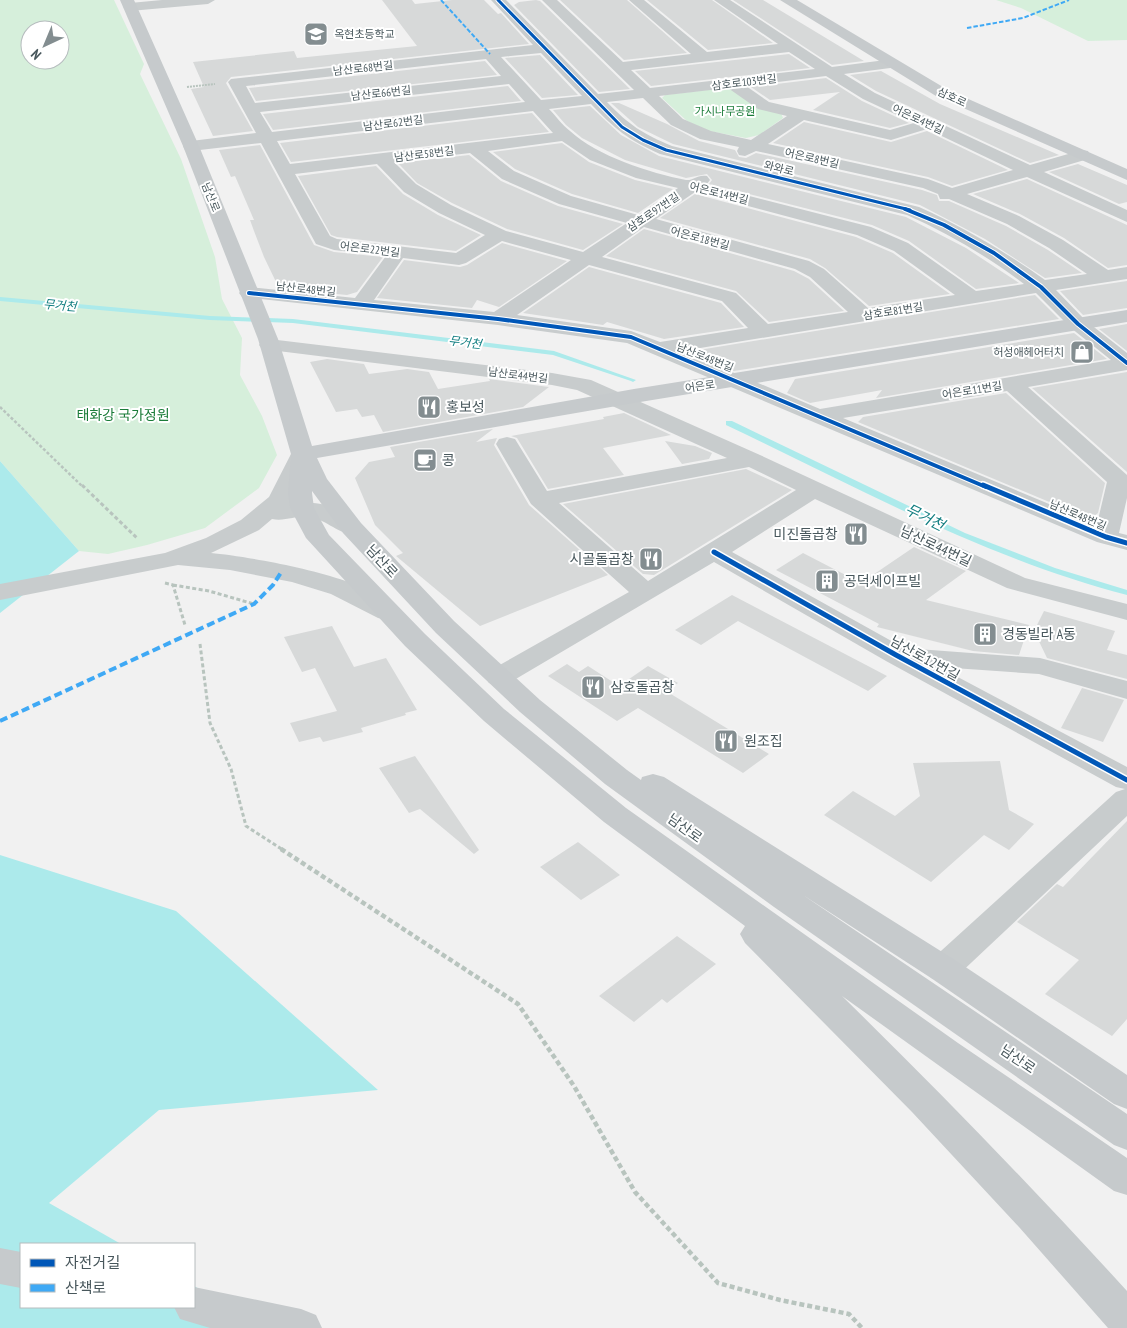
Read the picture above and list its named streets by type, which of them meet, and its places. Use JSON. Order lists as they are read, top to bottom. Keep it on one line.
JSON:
{"streets":{"main road":["삼호로","남산로","어은로"],"street":["남산로68번길","삼호로103번길","남산로66번길","어은로4번길","남산로62번길","남산로58번길","어은로8번길","와와로","어은로14번길","삼호로97번길","어은로18번길","어은로22번길","남산로48번길","삼호로81번길","남산로44번길","어은로11번길","남산로12번길"]},"crossings":[["남산로68번길","와와로"],["남산로68번길","어은로14번길"],["남산로68번길","어은로22번길"],["삼호로103번길","삼호로"],["삼호로103번길","어은로4번길"],["삼호로103번길","남산로62번길"],["삼호로103번길","어은로8번길"],["삼호로103번길","와와로"],["남산로66번길","어은로14번길"],["남산로66번길","어은로22번길"],["남산로62번길","와와로"],["남산로62번길","어은로14번길"],["남산로62번길","남산로"],["남산로62번길","어은로22번길"],["남산로58번길","어은로14번길"],["남산로58번길","어은로18번길"],["남산로58번길","어은로22번길"],["어은로8번길","삼호로97번길"],["어은로8번길","삼호로81번길"],["와와로","삼호로97번길"],["와와로","삼호로81번길"],["와와로","어은로"],["와와로","어은로11번길"],["어은로14번길","삼호로97번길"],["어은로14번길","삼호로81번길"],["남산로","남산로48번길"],["남산로","남산로44번길"],["남산로","어은로"],["삼호로97번길","어은로18번길"],["삼호로97번길","남산로48번길"],["어은로18번길","삼호로81번길"],["남산로48번길","삼호로81번길"],["남산로48번길","어은로"],["남산로48번길","어은로11번길"],["남산로44번길","어은로"],["어은로","어은로11번길"]],"water":["무거천"],"parks":["가시나무공원","태화강 국가정원"],"places":{"school or university":["옥현초등학교"],"shop":["허성애헤어터치"],"restaurant":["홍보성","미진돌곱창","시골돌곱창","삼호돌곱창","원조집"],"cafe":["콩"],"building":["공덕세이프빌","경동빌라 A동"]},"legend":["자전거길","산책로"],"north":"bottom left"}
